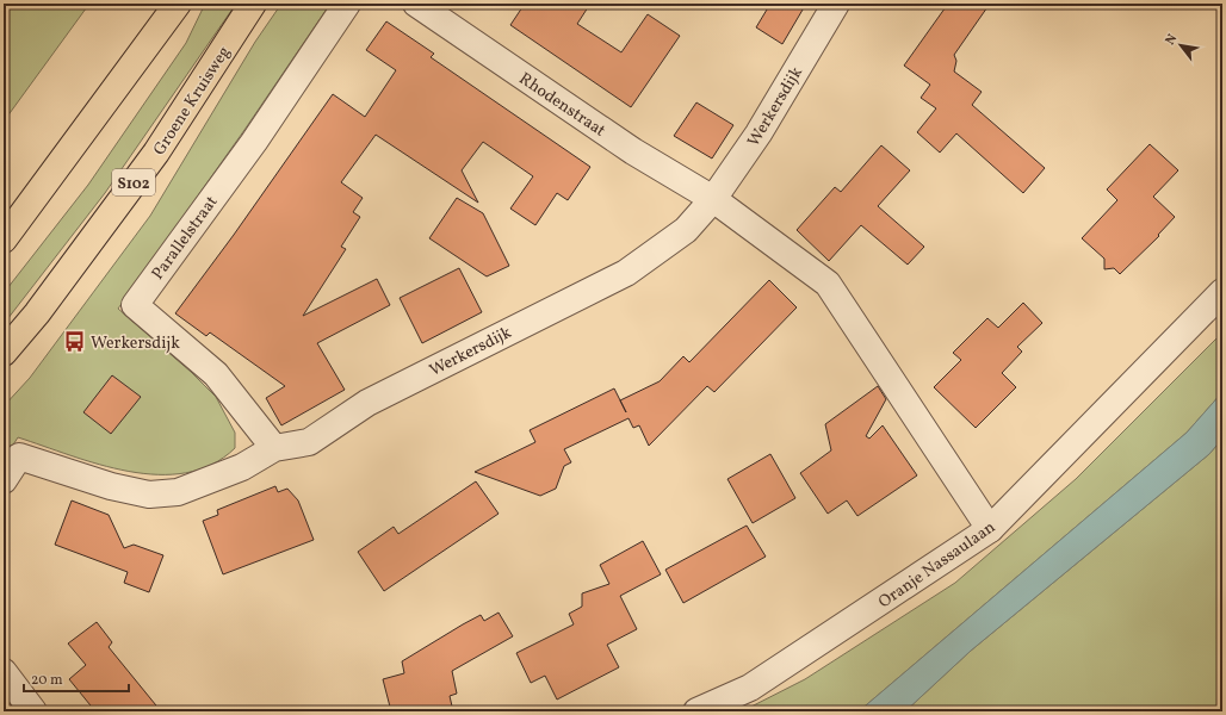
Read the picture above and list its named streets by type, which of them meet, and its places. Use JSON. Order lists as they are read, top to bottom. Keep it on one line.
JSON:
{"streets":{"main road":["Groene Kruisweg","S102"],"street":["Rhodenstraat","Werkersdijk","Parallelstraat","Oranje Nassaulaan"]},"crossings":[["Rhodenstraat","Werkersdijk"],["Rhodenstraat","Oranje Nassaulaan"],["Werkersdijk","Parallelstraat"]],"places":{"bus stop":["Werkersdijk"]},"scale_bar":"20 m","north":"top left"}
